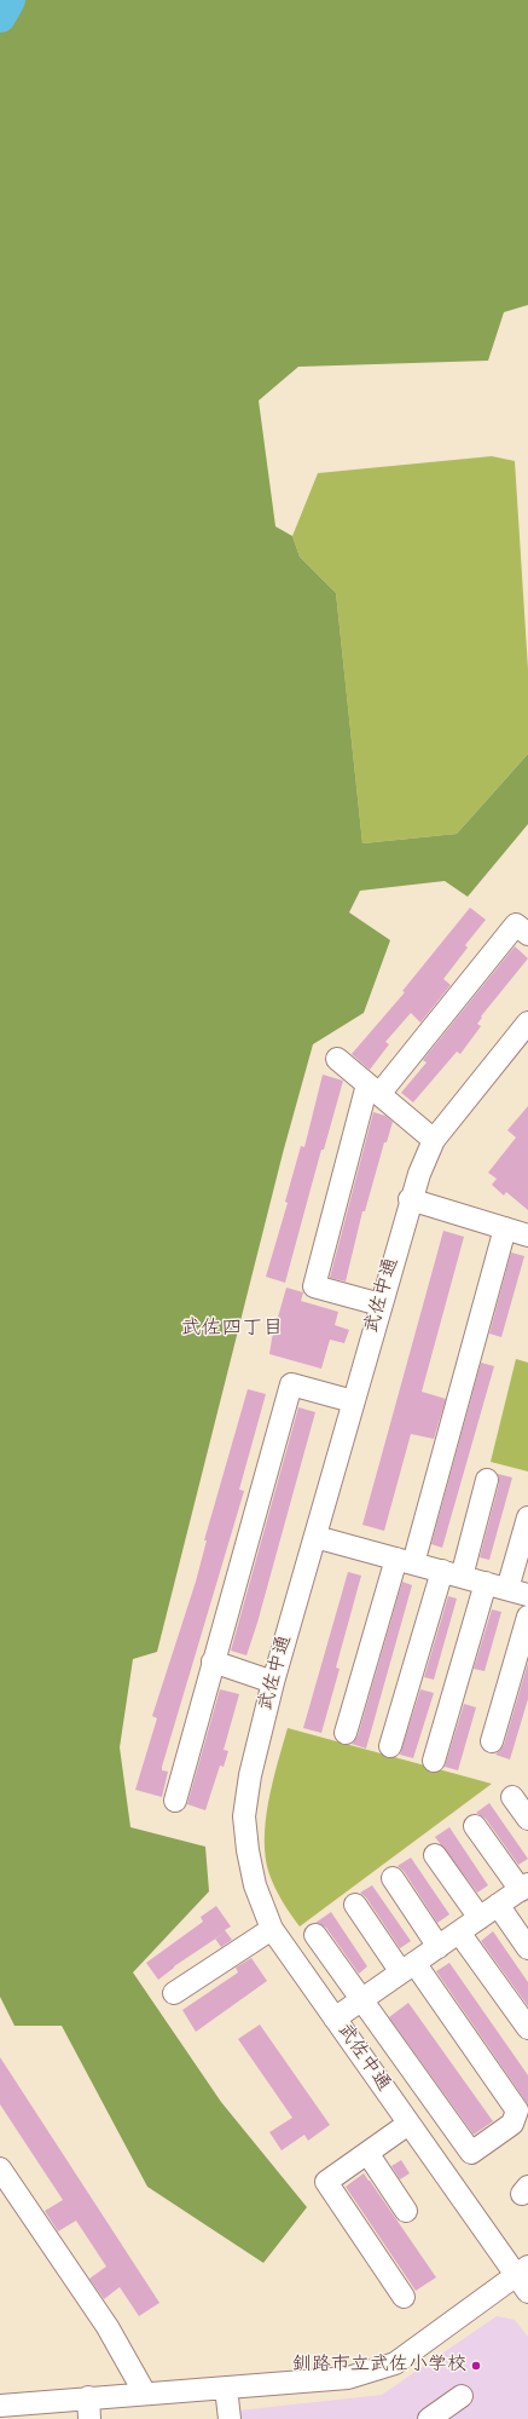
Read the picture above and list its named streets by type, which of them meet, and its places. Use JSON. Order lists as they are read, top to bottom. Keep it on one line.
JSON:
{"streets":{"street":["武佐中通"]},"districts":["武佐四丁目"],"places":["釧路市立武佐小学校"]}
